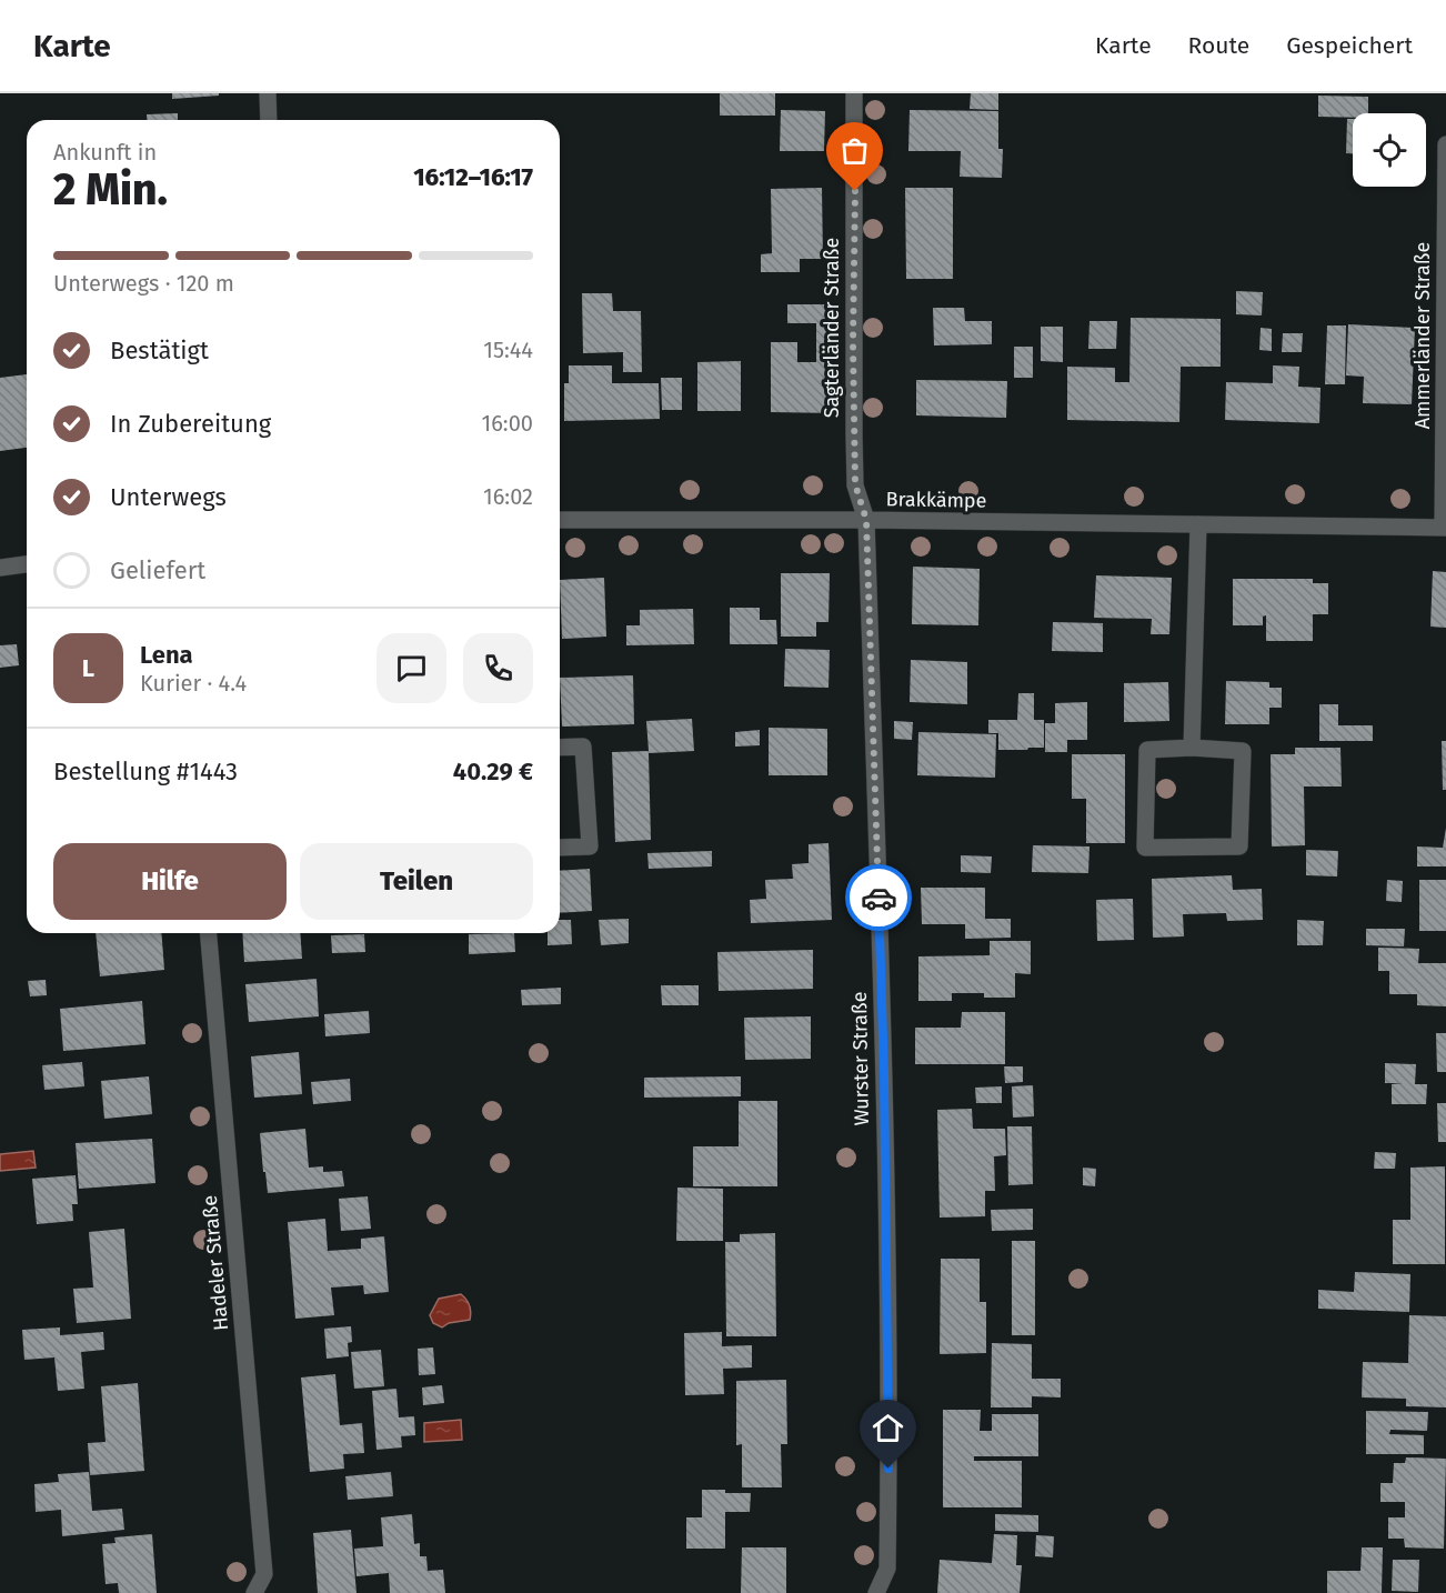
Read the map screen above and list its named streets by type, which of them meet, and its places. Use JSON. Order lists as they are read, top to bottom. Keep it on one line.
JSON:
{"streets":{"street":["Sagterländer Straße","Ammerländer Straße","Brakkämpe","Wurster Straße","Hadeler Straße"]},"crossings":[["Sagterländer Straße","Brakkämpe"],["Sagterländer Straße","Wurster Straße"],["Ammerländer Straße","Brakkämpe"],["Brakkämpe","Wurster Straße"]],"page":{"header":"Karte","nav":["Karte","Route","Gespeichert"],"heading":["2 Min.","Ankunft in","16:12–16:17"],"panel":["Lena","Kurier · 4.4","Bestellung #1443","40.29 €"],"bar":"Unterwegs · 120 m","list":[["Bestätigt","15:44"],["In Zubereitung","16:00"],["Unterwegs","16:02"],"Geliefert"],"round":"L","buttons":["Hilfe","Teilen"]}}
